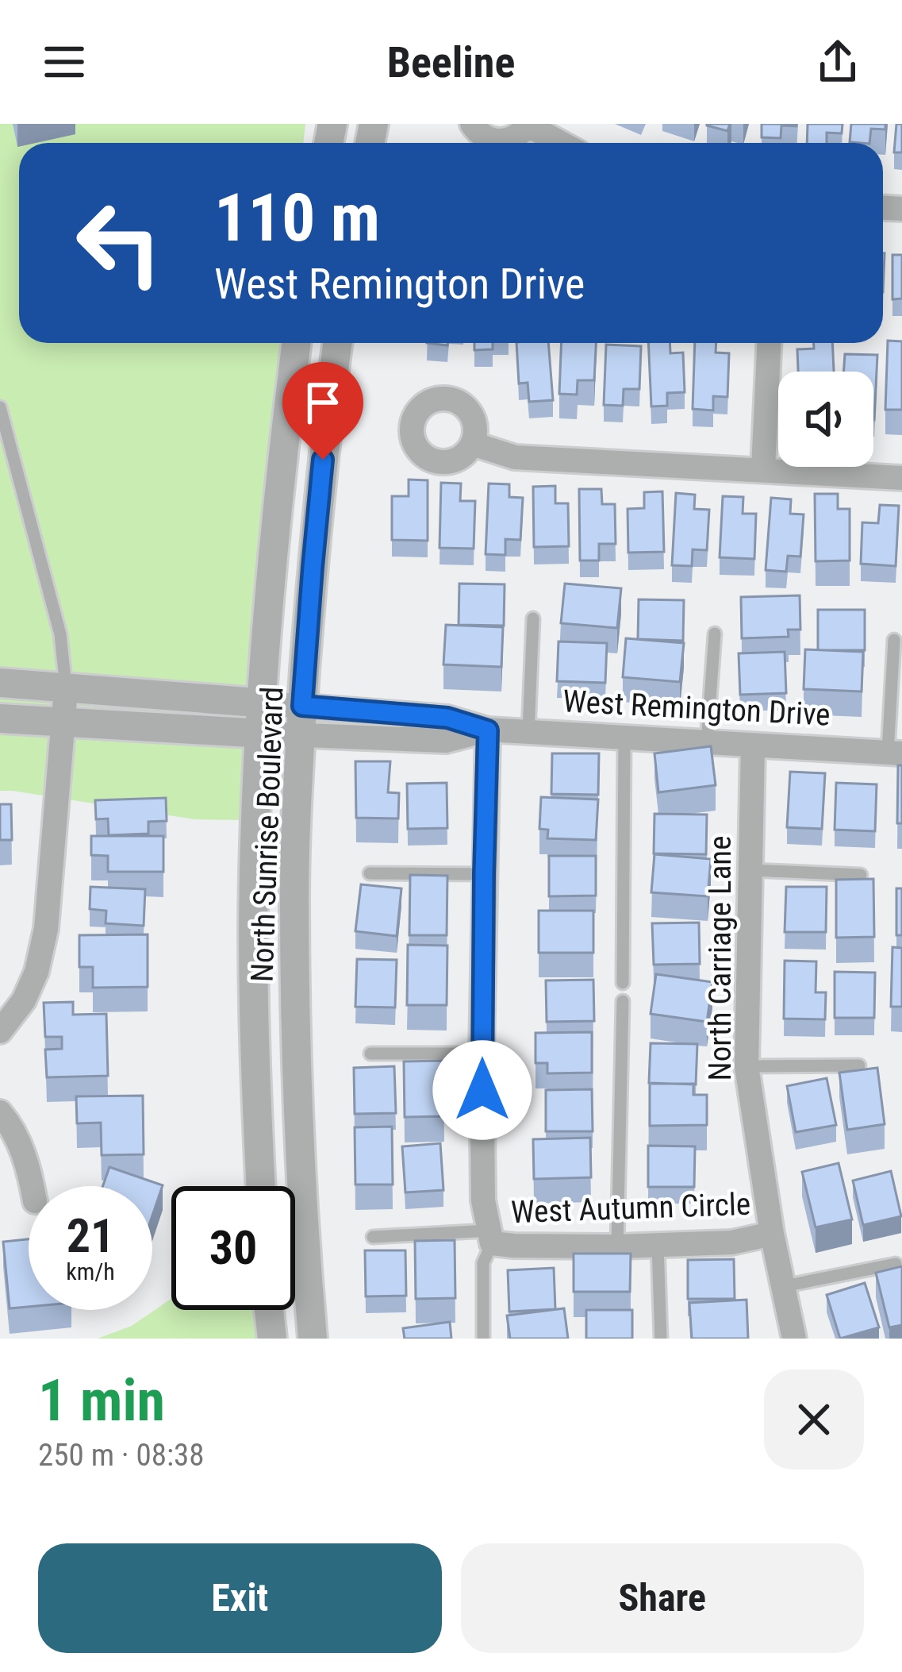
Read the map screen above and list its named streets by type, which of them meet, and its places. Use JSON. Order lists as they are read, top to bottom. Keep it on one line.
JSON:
{"streets":{"street":["West Remington Drive","North Sunrise Boulevard","North Carriage Lane","West Autumn Circle"]},"crossings":[["West Remington Drive","North Sunrise Boulevard"],["West Remington Drive","North Carriage Lane"],["North Carriage Lane","West Autumn Circle"]],"page":{"header":"Beeline","turn":["110 m","West Remington Drive"],"speed":"21 km/h","limit":"30","heading":["1 min","250 m · 08:38"],"buttons":["Exit","Share"]}}
